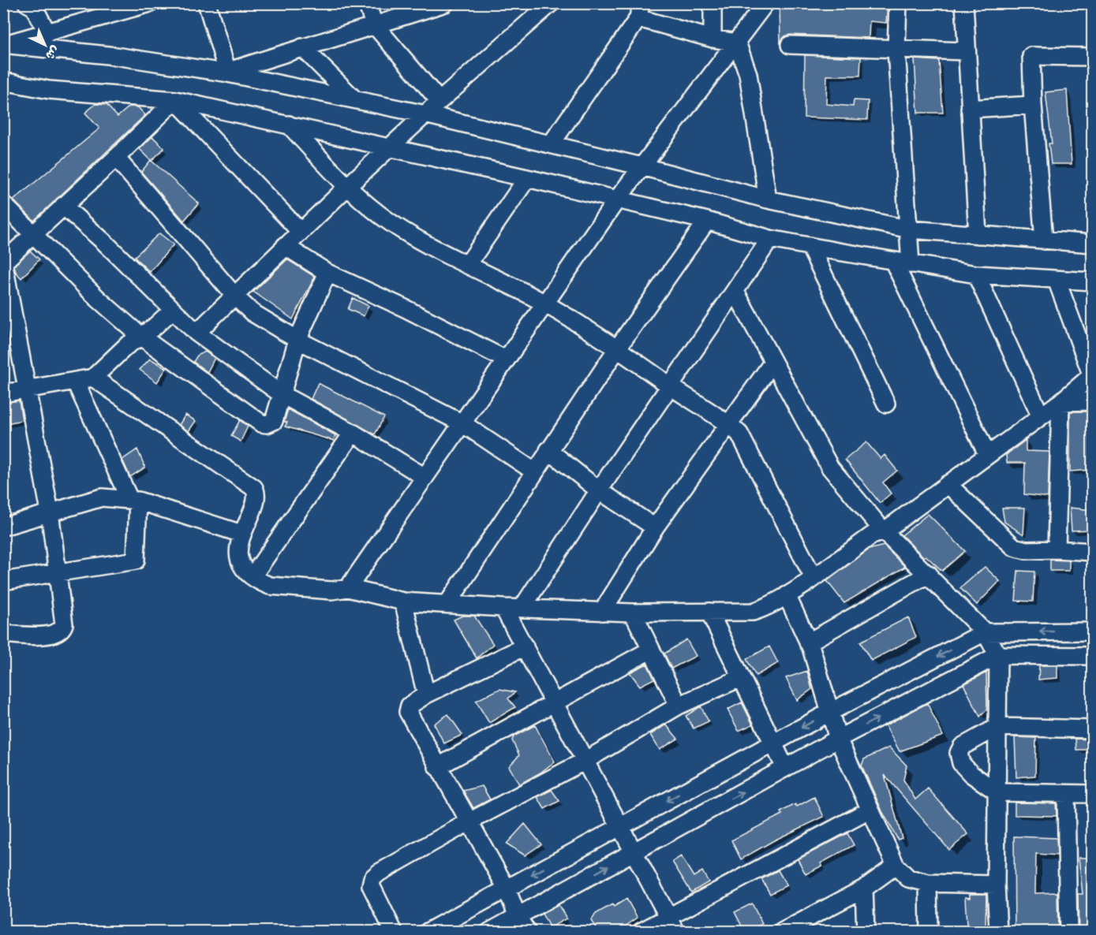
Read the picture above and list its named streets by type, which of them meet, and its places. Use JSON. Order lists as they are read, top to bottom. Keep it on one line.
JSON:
{"north":"bottom right"}
